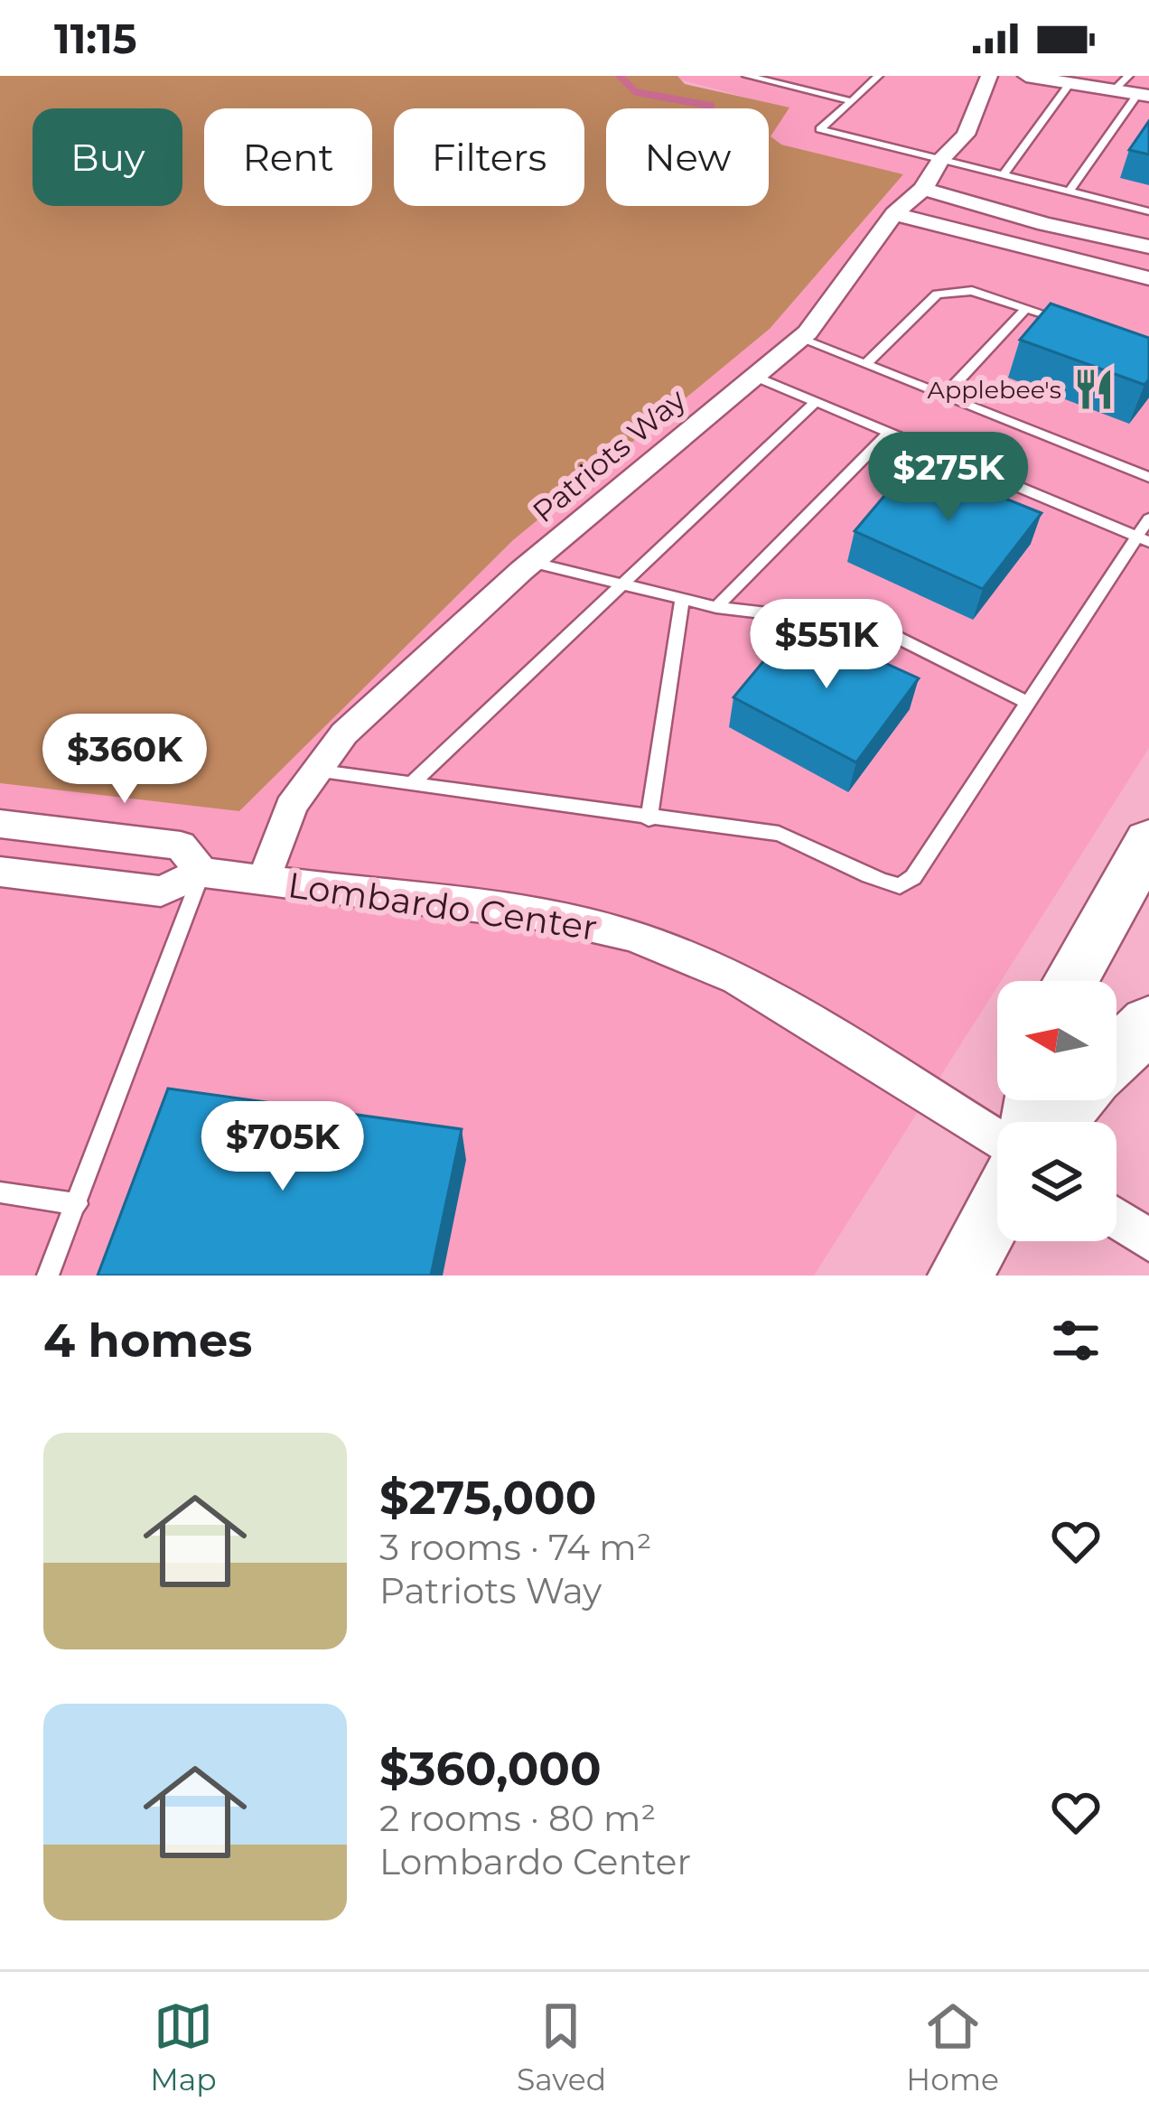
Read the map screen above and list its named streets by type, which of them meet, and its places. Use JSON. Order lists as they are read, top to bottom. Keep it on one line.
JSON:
{"streets":{"street":["Patriots Way","Lombardo Center"]},"crossings":[["Patriots Way","Lombardo Center"]],"places":{"restaurant":["Applebee's"]},"north":"left","page":{"status":"11:15","chip":["Buy","Rent","Filters","New"],"price":["$275K","$551K","$360K","$705K"],"heading":"4 homes","list":[{"name":"$275,000","note":"3 rooms · 74 m² · Patriots Way"},{"name":"$360,000","note":"2 rooms · 80 m² · Lombardo Center"}],"tabs":["Map","Saved","Home"]}}
